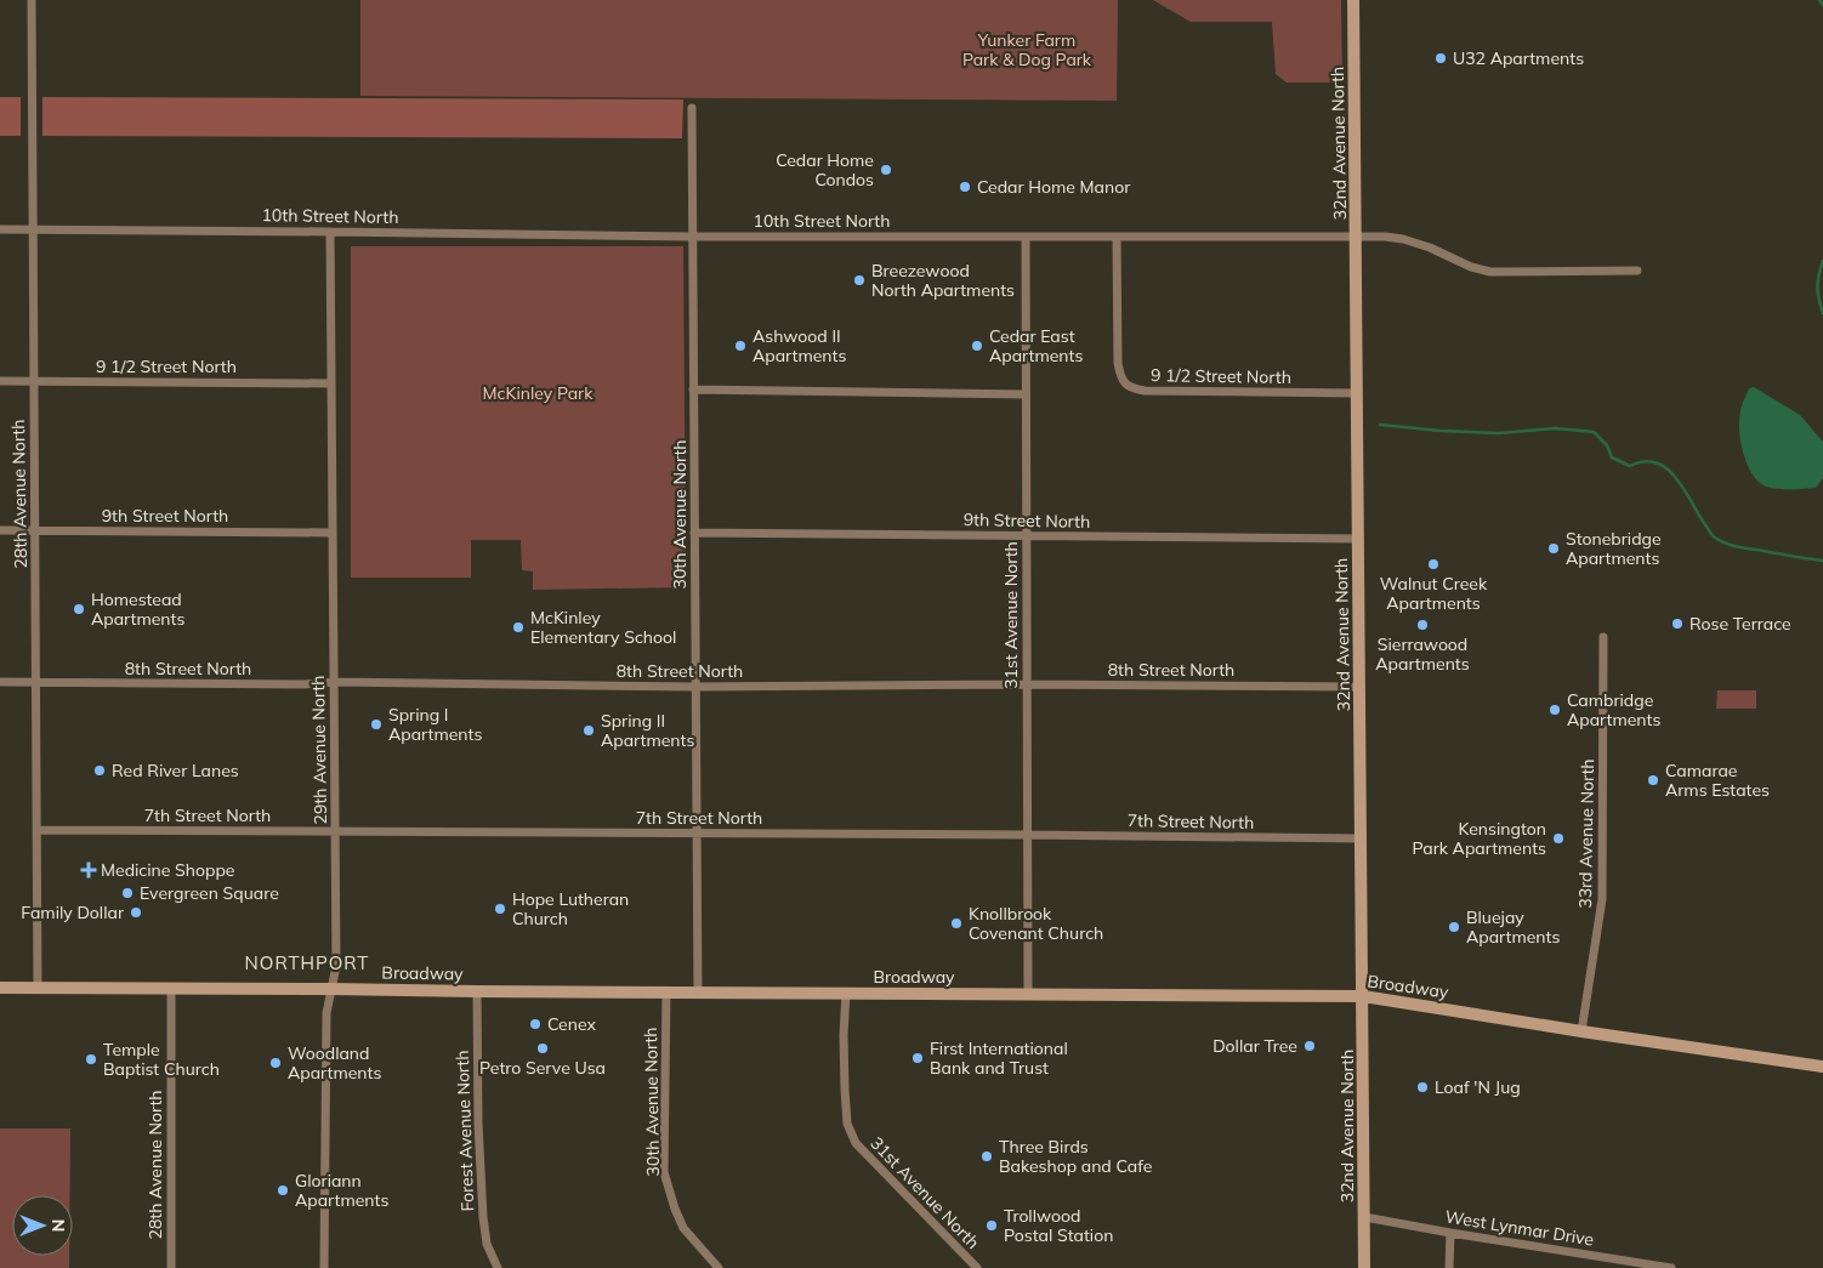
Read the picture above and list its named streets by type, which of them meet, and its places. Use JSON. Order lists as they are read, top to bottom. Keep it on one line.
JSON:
{"streets":{"street":["32nd Avenue North","10th Street North","9 1/2 Street North","28th Avenue North","30th Avenue North","9th Street North","31st Avenue North","8th Street North","29th Avenue North","7th Street North","33rd Avenue North","Broadway","Forest Avenue North","West Lynmar Drive"]},"crossings":[["32nd Avenue North","10th Street North"],["32nd Avenue North","9 1/2 Street North"],["32nd Avenue North","9th Street North"],["32nd Avenue North","8th Street North"],["32nd Avenue North","7th Street North"],["32nd Avenue North","Broadway"],["32nd Avenue North","West Lynmar Drive"],["10th Street North","9 1/2 Street North"],["10th Street North","28th Avenue North"],["10th Street North","30th Avenue North"],["10th Street North","31st Avenue North"],["10th Street North","29th Avenue North"],["9 1/2 Street North","28th Avenue North"],["9 1/2 Street North","29th Avenue North"],["28th Avenue North","9th Street North"],["28th Avenue North","8th Street North"],["28th Avenue North","7th Street North"],["28th Avenue North","Broadway"],["30th Avenue North","9th Street North"],["30th Avenue North","8th Street North"],["30th Avenue North","7th Street North"],["30th Avenue North","Broadway"],["9th Street North","31st Avenue North"],["9th Street North","29th Avenue North"],["31st Avenue North","8th Street North"],["31st Avenue North","7th Street North"],["31st Avenue North","Broadway"],["8th Street North","29th Avenue North"],["29th Avenue North","7th Street North"],["29th Avenue North","Broadway"],["33rd Avenue North","Broadway"],["Broadway","Forest Avenue North"]],"districts":["NORTHPORT"],"parks":["Yunker Farm Park & Dog Park","McKinley Park"],"places":{"other":["U32 Apartments","Cedar Home Condos","Cedar Home Manor","Breezewood North Apartments","Ashwood II Apartments","Cedar East Apartments","Stonebridge Apartments","Walnut Creek Apartments","Homestead Apartments","Rose Terrace","Sierrawood Apartments","McKinley Elementary School","Cambridge Apartments","Spring I Apartments","Spring II Apartments","Red River Lanes","Camarae Arms Estates","Kensington Park Apartments","Evergreen Square","Hope Lutheran Church","Family Dollar","Knollbrook Covenant Church","Bluejay Apartments","Cenex","Dollar Tree","Petro Serve Usa","First International Bank and Trust","Temple Baptist Church","Woodland Apartments","Loaf 'N Jug","Three Birds Bakeshop and Cafe","Gloriann Apartments","Trollwood Postal Station"],"health":["Medicine Shoppe"]},"north":"right"}
